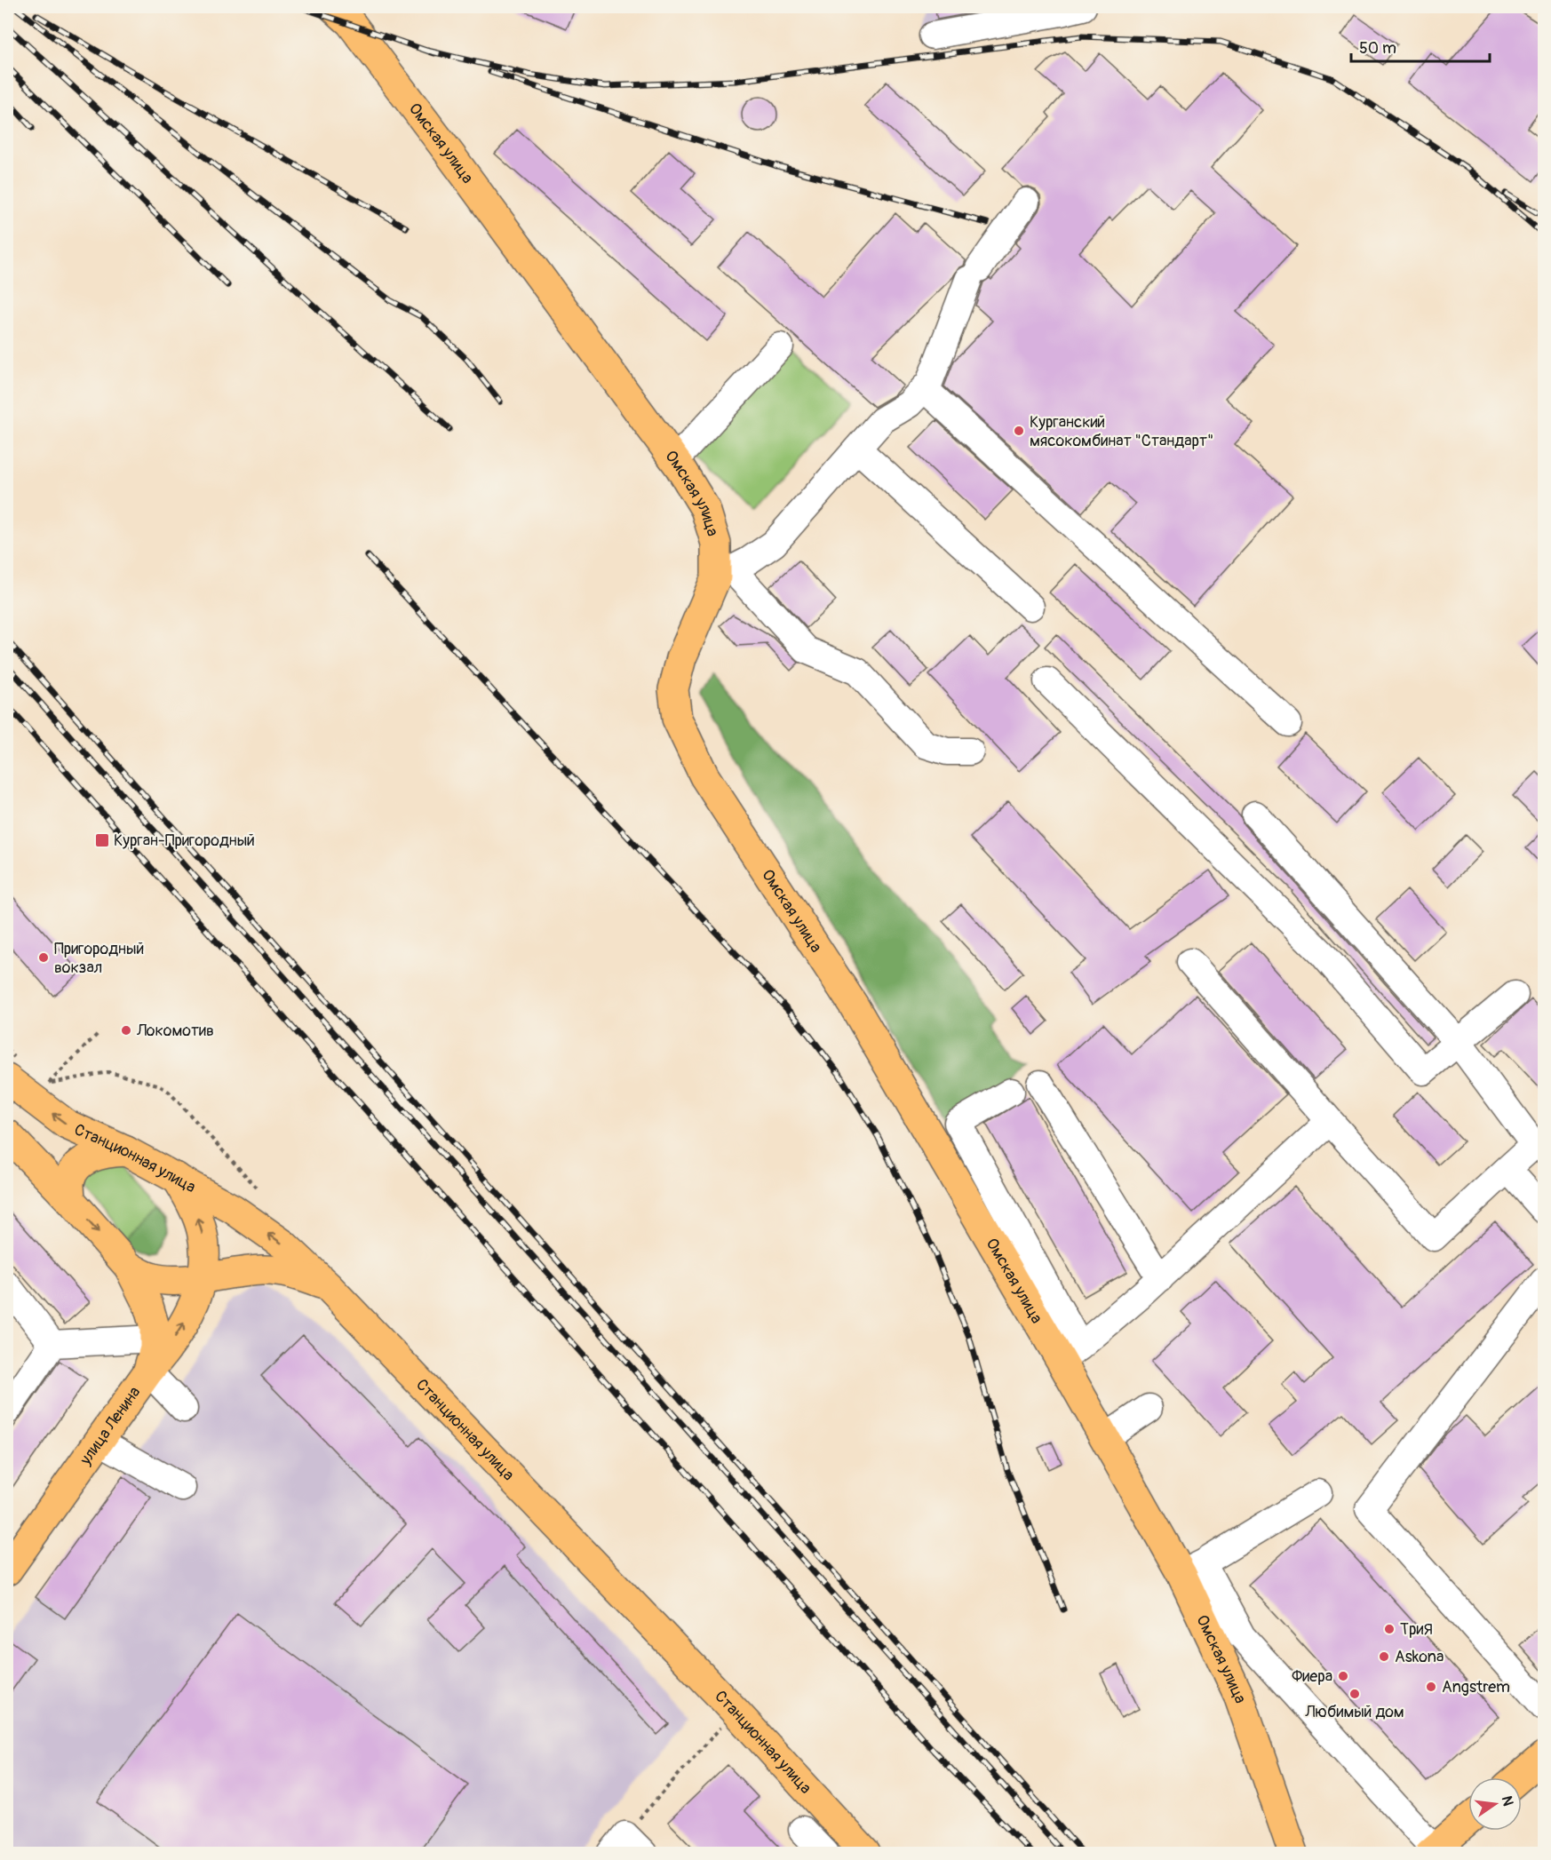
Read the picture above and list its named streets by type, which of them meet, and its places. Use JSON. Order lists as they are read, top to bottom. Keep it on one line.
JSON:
{"streets":{"main road":["Омская улица","Станционная улица","улица Ленина"]},"crossings":[["Станционная улица","улица Ленина"]],"one_way":["улица Ленина"],"places":{"other":["Курганский мясокомбинат \"Стандарт\"","Пригородный вокзал","Локомотив","ТриЯ","Askona","Фиера","Angstrem","Любимый дом"],"transit":["Курган-Пригородный"]},"scale_bar":"50 m","north":"right"}
